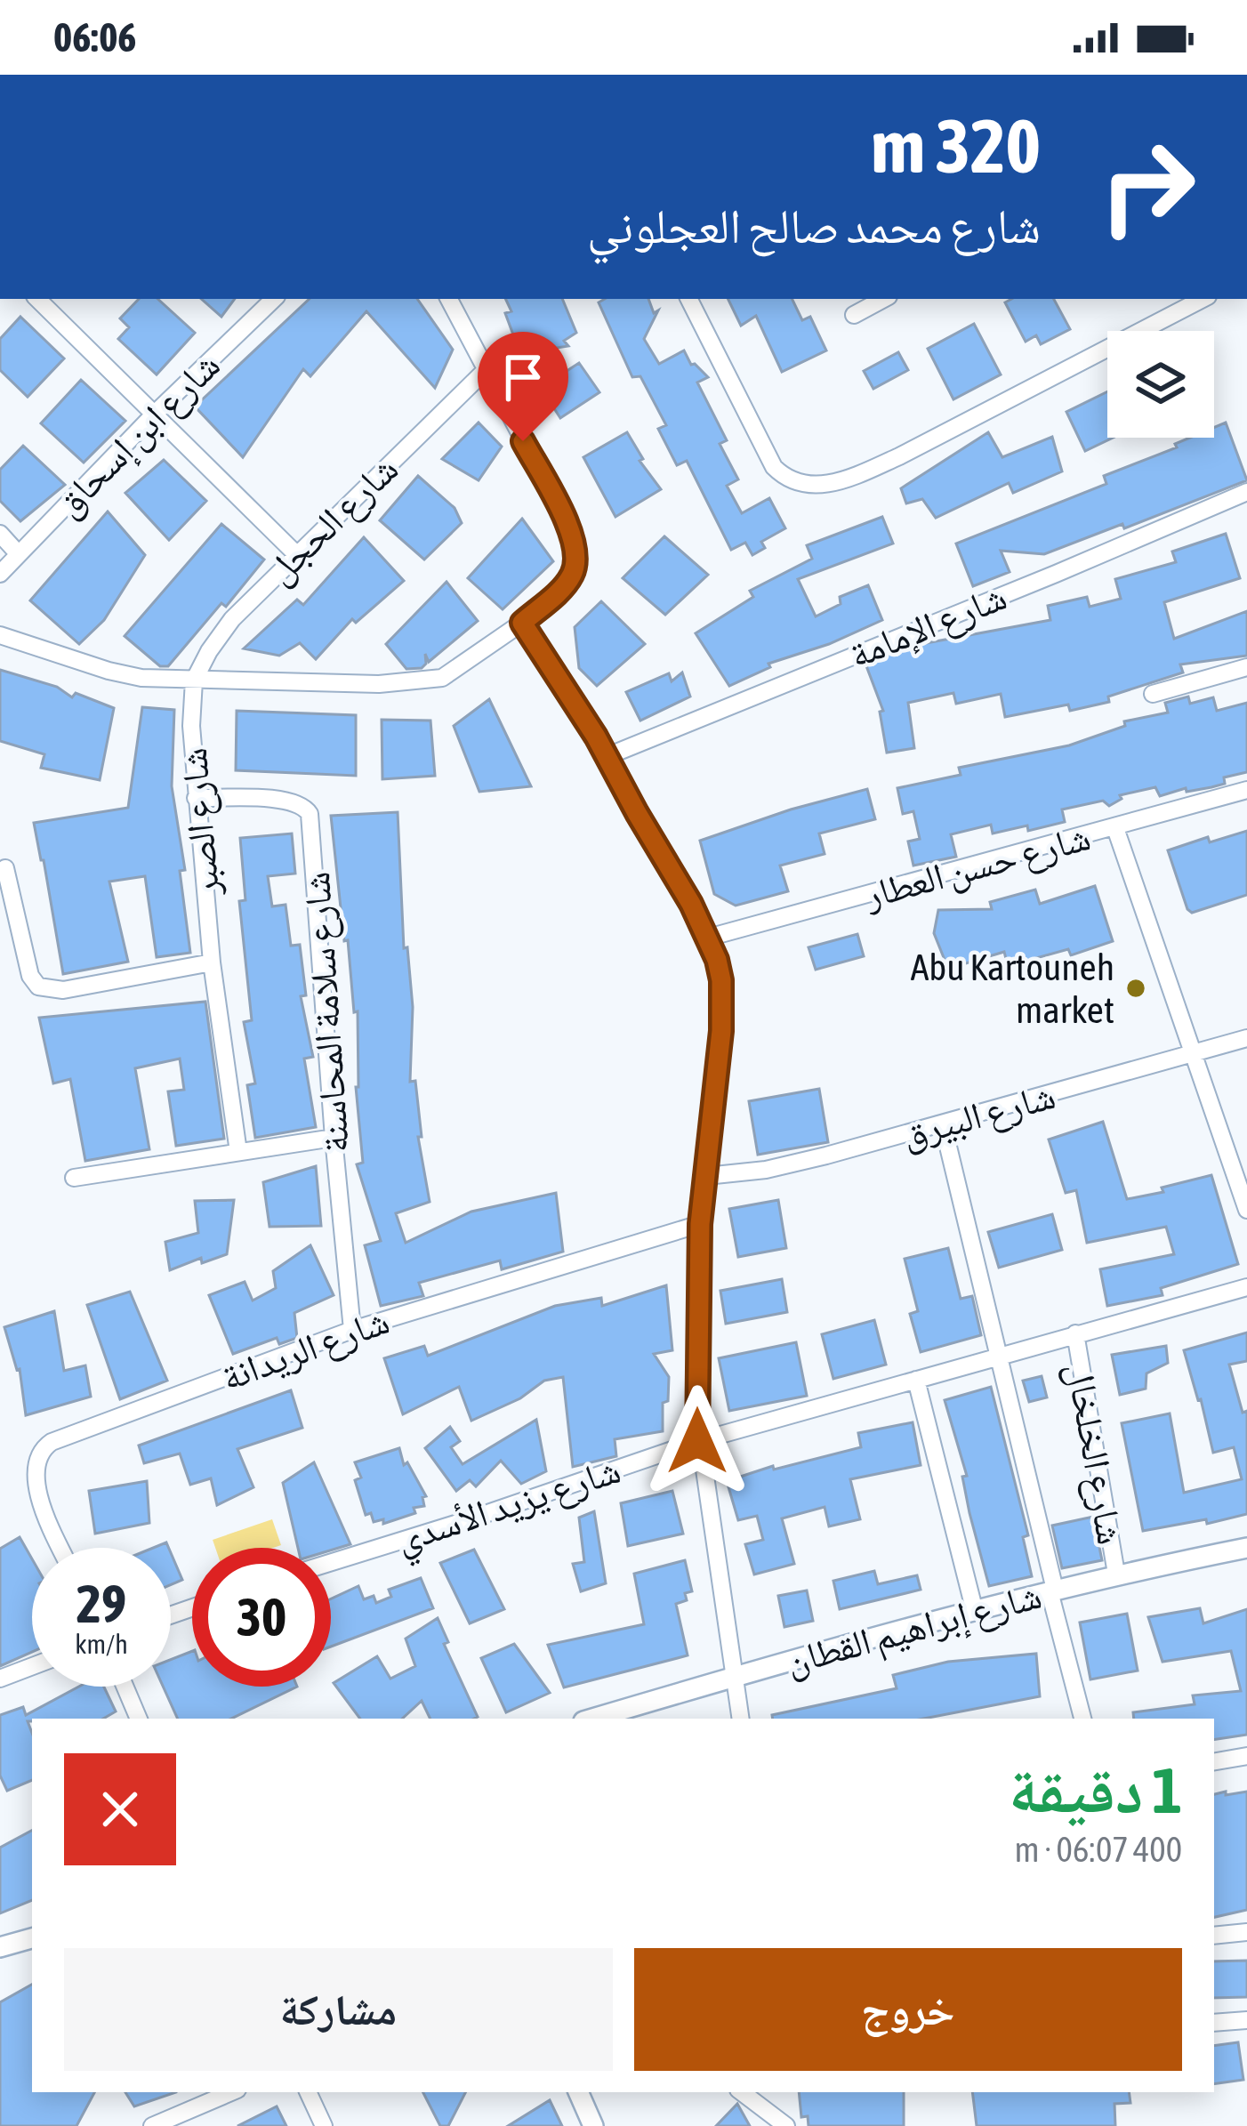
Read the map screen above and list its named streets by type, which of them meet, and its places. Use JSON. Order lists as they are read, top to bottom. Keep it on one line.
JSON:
{"streets":{"street":["شارع ابن إسحاق","شارع الحجل","شارع الإمامة","شارع الصبر","شارع حسن العطار","شارع سلامة المحاسنة","شارع البيرق","شارع الريدانة","شارع الخلخال","شارع يزيد الأسدي","شارع إبراهيم القطان"]},"crossings":[["شارع الحجل","شارع الصبر"],["شارع الصبر","شارع سلامة المحاسنة"],["شارع سلامة المحاسنة","شارع الريدانة"],["شارع الخلخال","شارع يزيد الأسدي"],["شارع الخلخال","شارع إبراهيم القطان"]],"places":["Abu Kartouneh market"],"page":{"status":"06:06","turn":["320 m","شارع محمد صالح العجلوني"],"speed":"29 km/h","limit":"30","heading":["1 دقيقة","400 m · 06:07"],"buttons":["خروج","مشاركة"]}}
